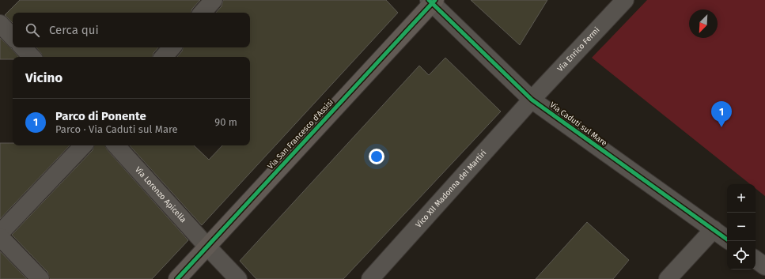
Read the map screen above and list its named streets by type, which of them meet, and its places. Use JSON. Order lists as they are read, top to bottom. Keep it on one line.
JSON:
{"streets":{"street":["Via Enrico Fermi","Via Caduti sul Mare","Via San Francesco d'Assisi","Vico XII Madonna dei Martiri","Via Lorenzo Apicella"]},"crossings":[["Via Enrico Fermi","Via Caduti sul Mare"],["Via Enrico Fermi","Vico XII Madonna dei Martiri"],["Via Caduti sul Mare","Via San Francesco d'Assisi"],["Via Caduti sul Mare","Vico XII Madonna dei Martiri"],["Via San Francesco d'Assisi","Via Lorenzo Apicella"]],"north":"bottom left","page":{"search":"Cerca qui","heading":"Vicino","list":[{"mark":"1","name":"Parco di Ponente","note":"Parco · Via Caduti sul Mare","value":"90 m"}],"pins":"1","map_buttons":["+","−"]}}
